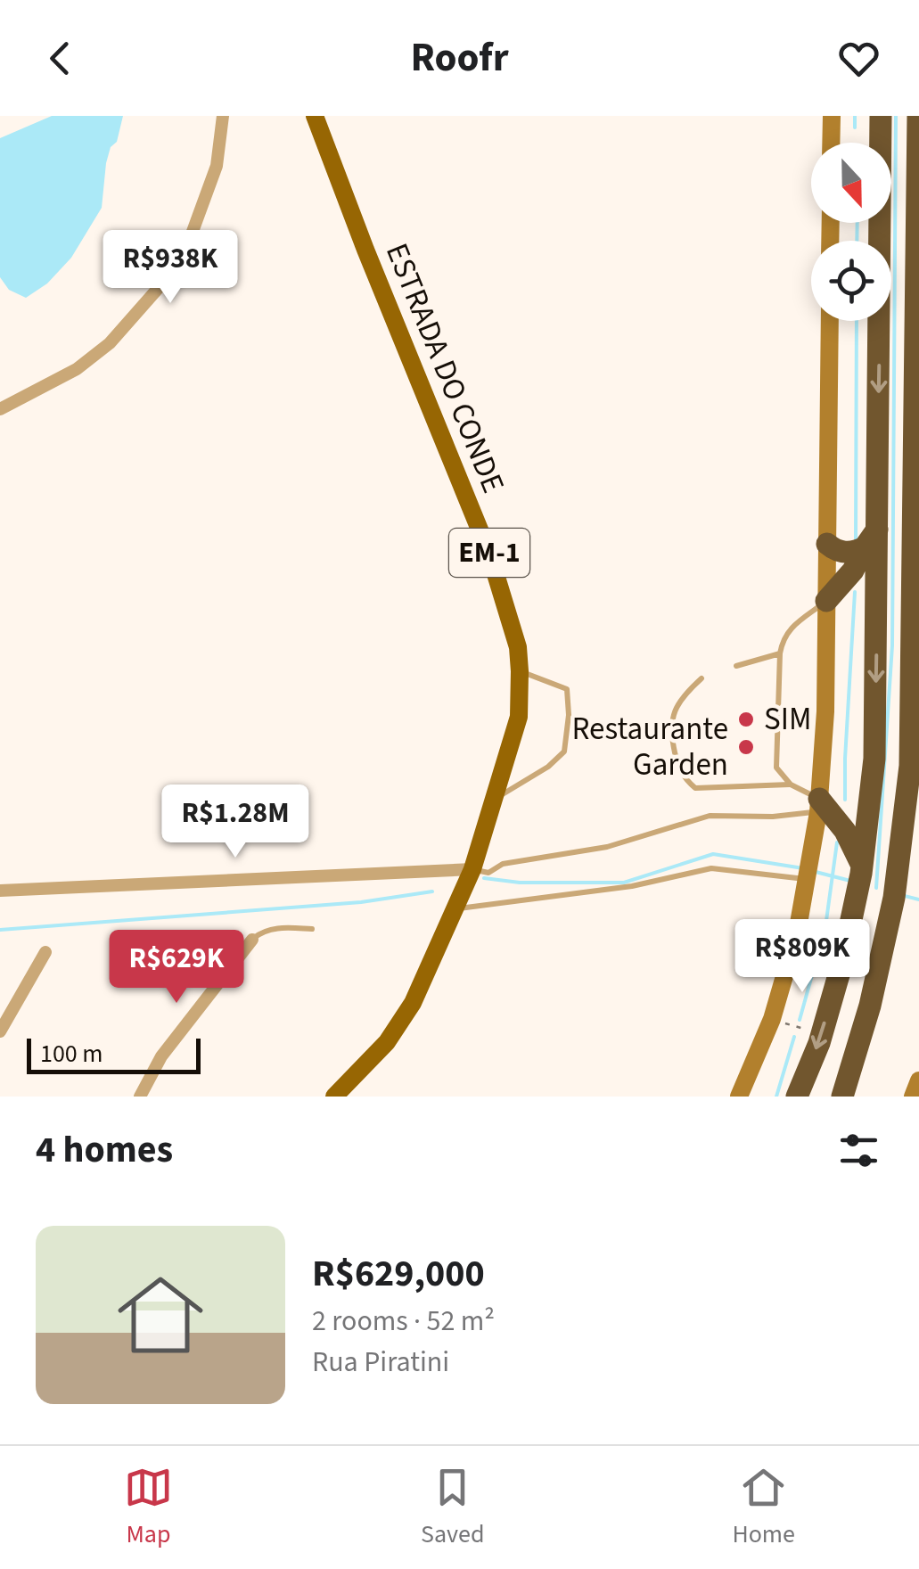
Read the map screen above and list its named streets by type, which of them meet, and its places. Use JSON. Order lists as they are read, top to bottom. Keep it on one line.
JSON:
{"streets":{"main road":["ESTRADA DO CONDE","EM-1"]},"crossings":[["ESTRADA DO CONDE","EM-1"]],"places":["SIM","Restaurante Garden"],"scale_bar":"100 m","north":"bottom","page":{"header":"Roofr","price":["R$938K","R$1.28M","R$809K","R$629K"],"scale":"100 m","heading":"4 homes","list":[{"name":"R$629,000","note":"2 rooms · 52 m² · Rua Piratini"}],"tabs":["Map","Saved","Home"]}}
